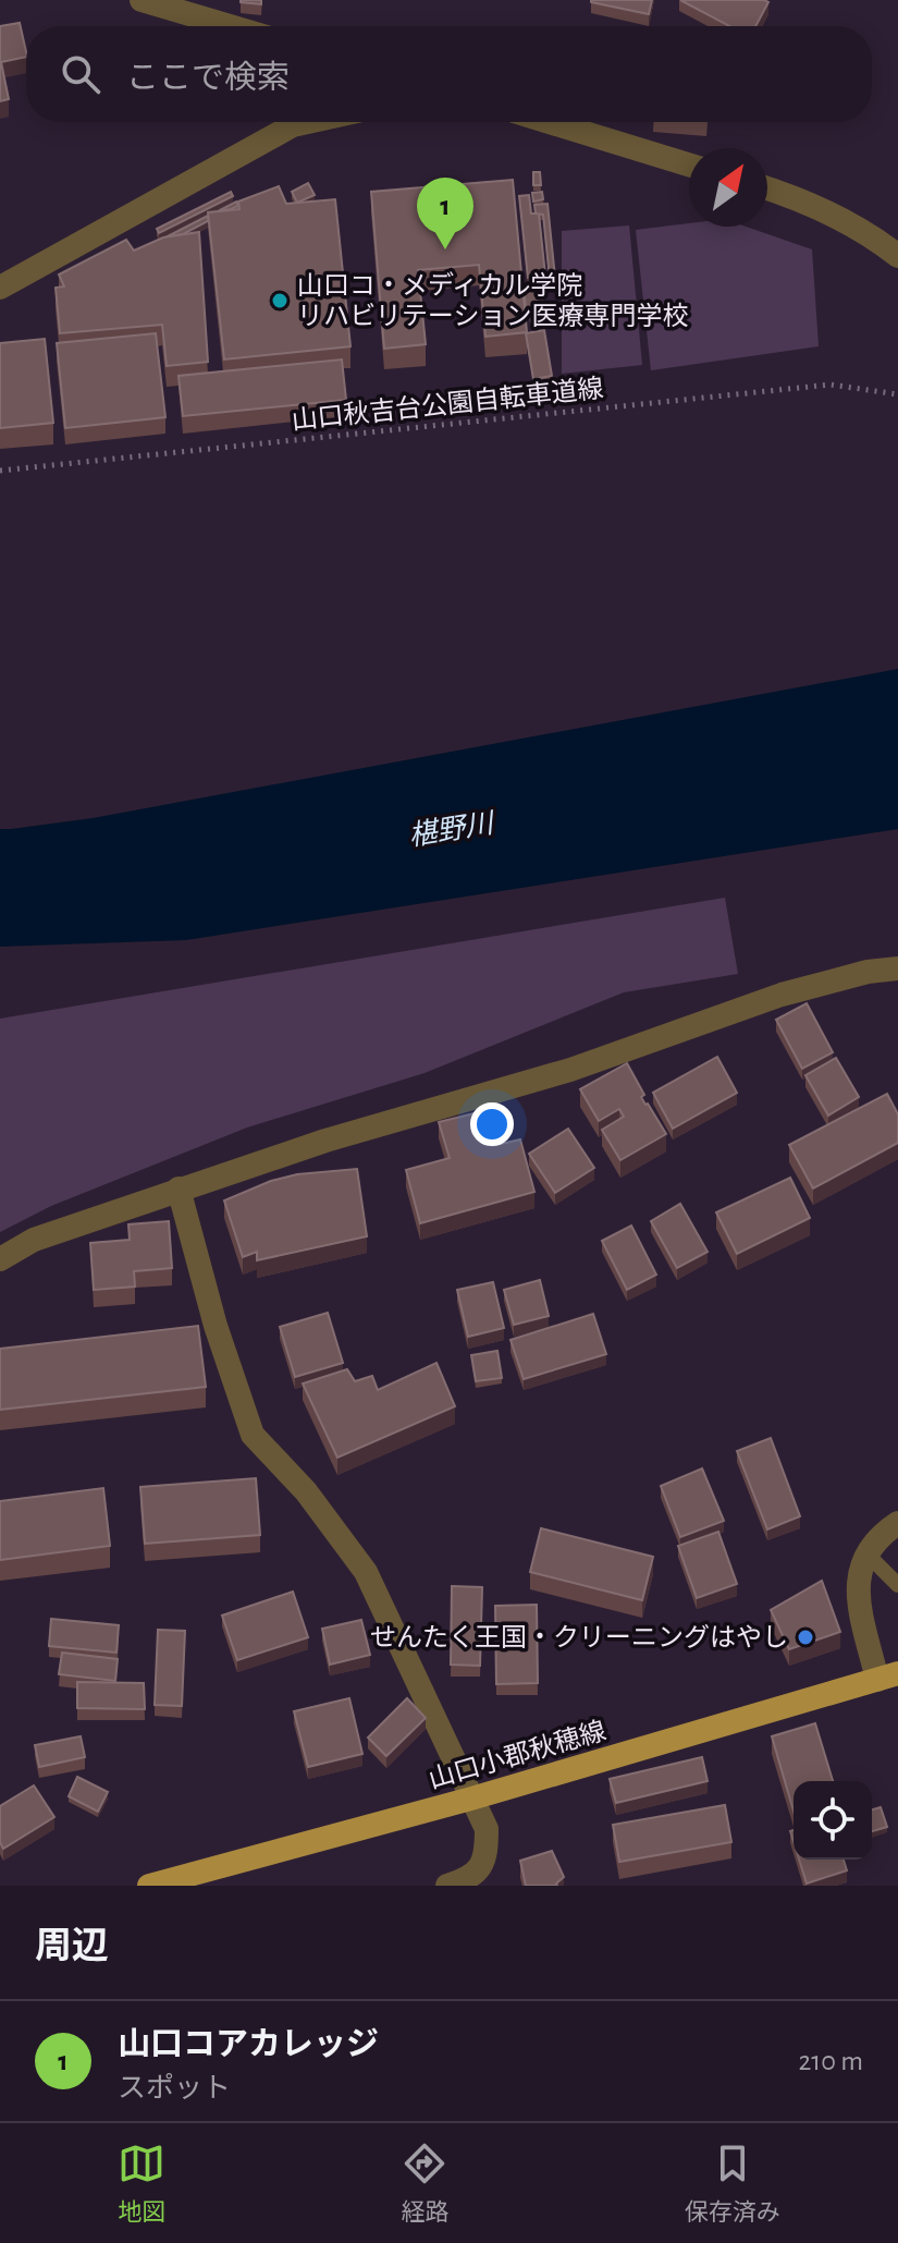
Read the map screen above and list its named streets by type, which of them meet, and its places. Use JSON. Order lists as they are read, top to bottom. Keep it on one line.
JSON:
{"streets":{"main road":["山口小郡秋穂線"],"path":["山口秋吉台公園自転車道線"]},"water":["椹野川"],"places":["山口コ・メディカル学院 リハビリテーション医療専門学校","せんたく王国・クリーニングはやし"],"north":"top right","page":{"search":"ここで検索","pins":"1","heading":"周辺","list":[{"mark":"1","name":"山口コアカレッジ","note":"スポット","value":"210 m"}],"nav":["地図","経路","保存済み"]}}
